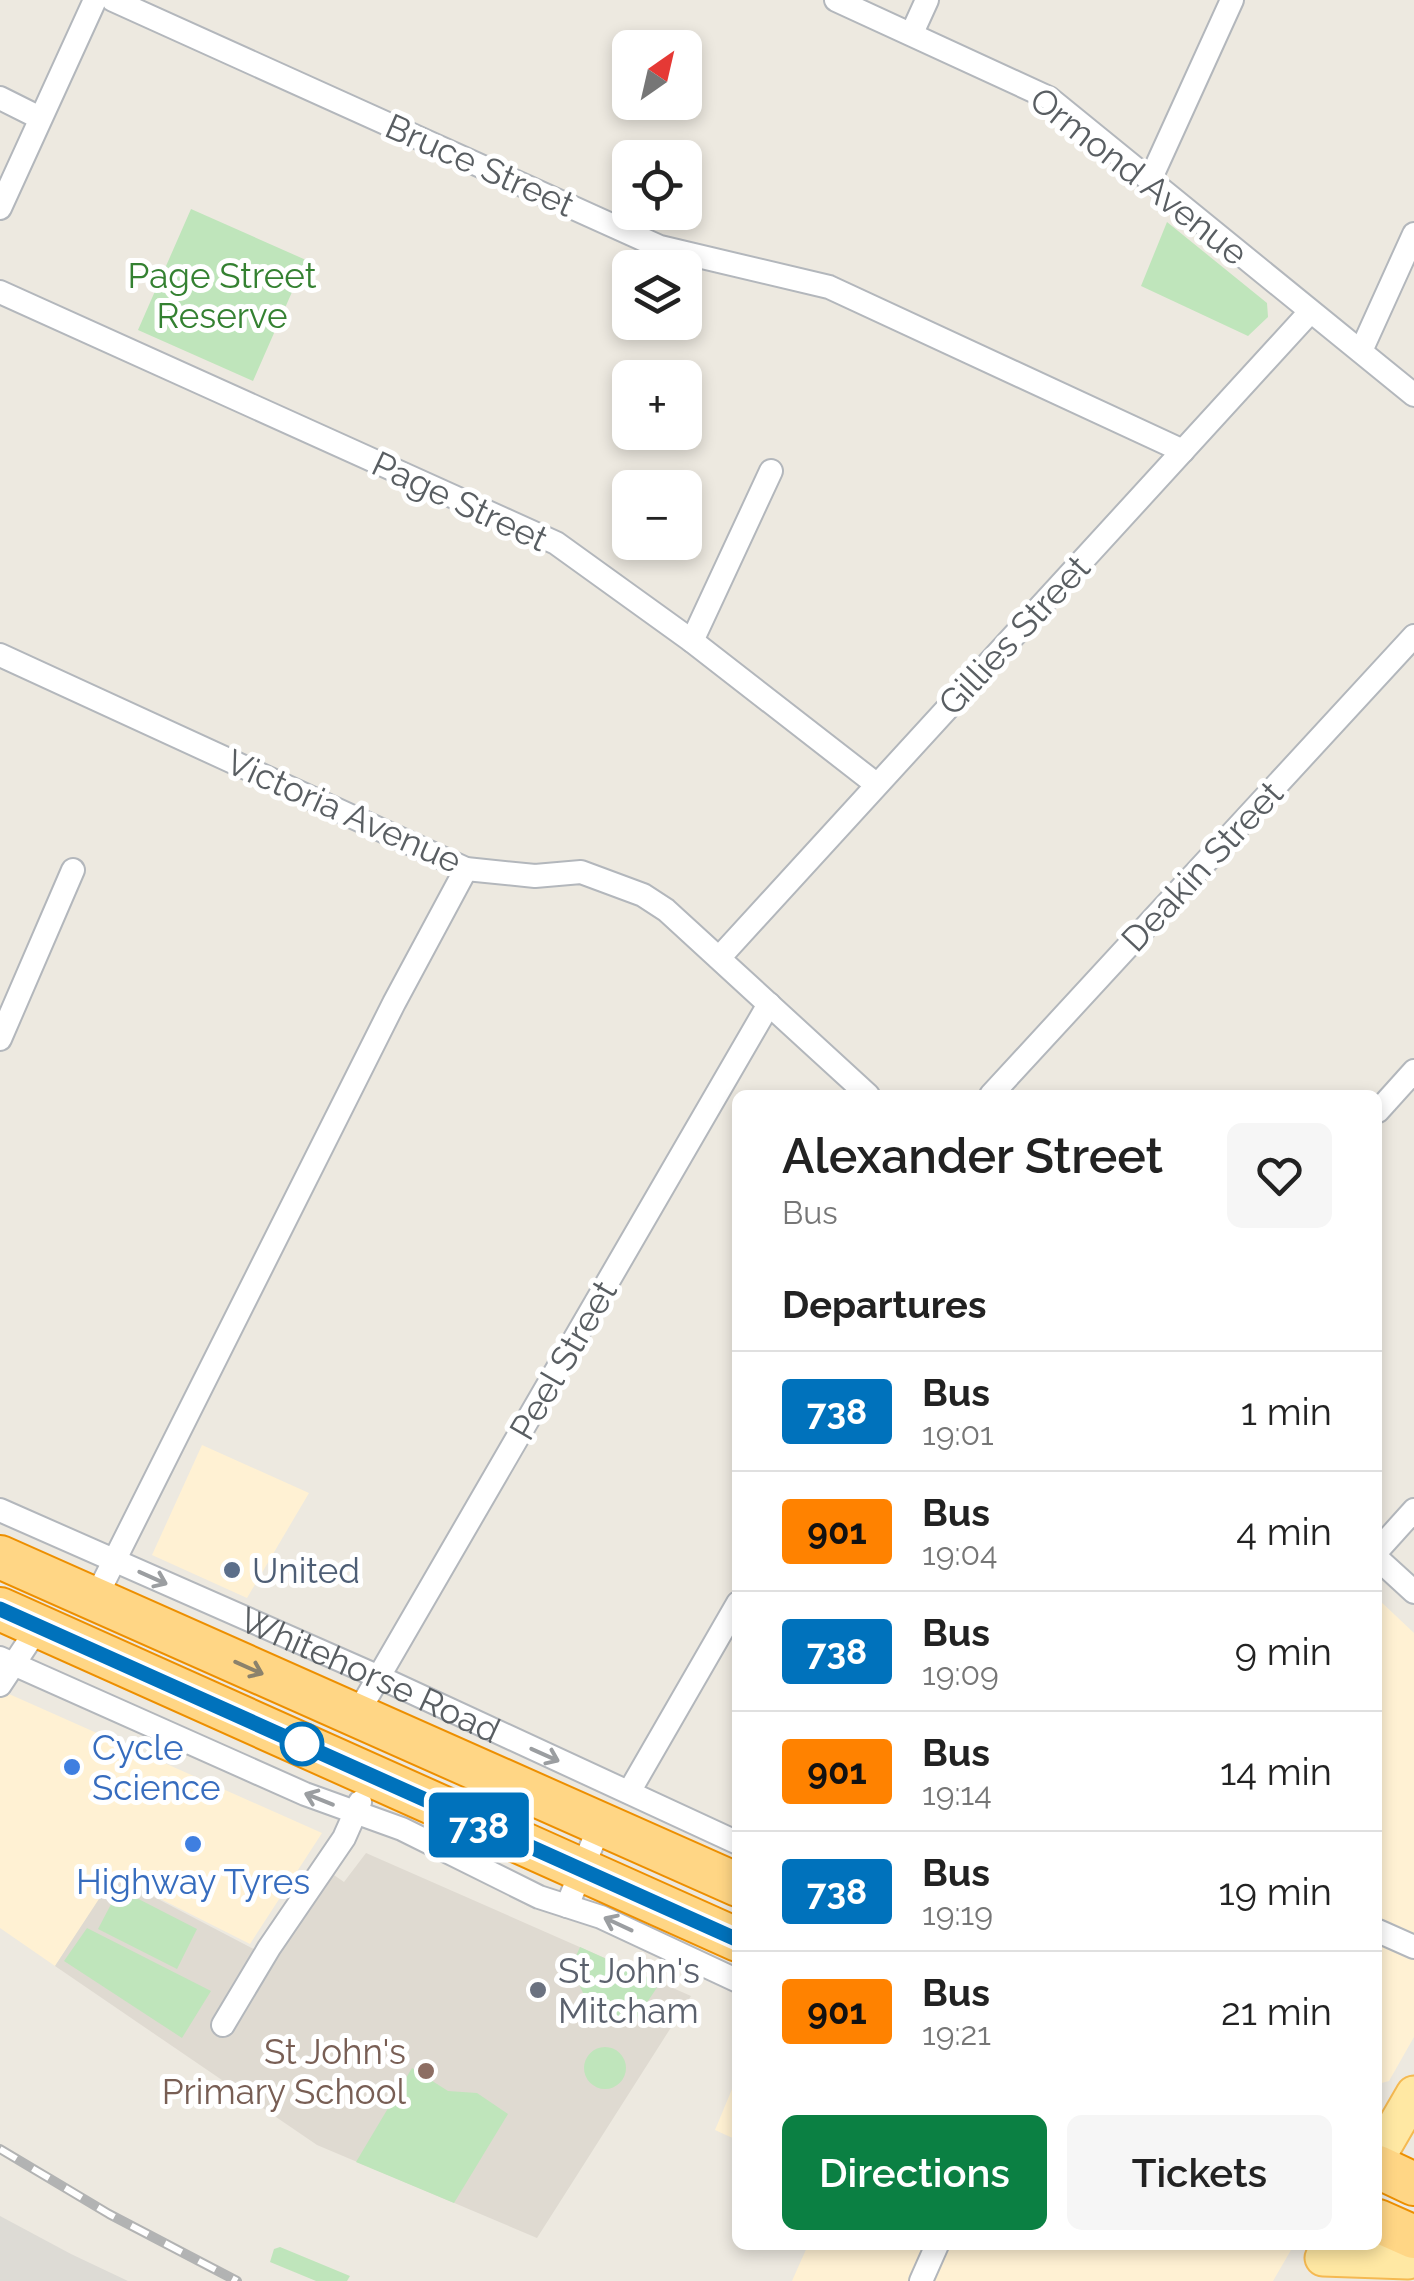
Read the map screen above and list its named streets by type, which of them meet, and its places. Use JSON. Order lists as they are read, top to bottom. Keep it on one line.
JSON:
{"streets":{"highway":["Whitehorse Road"],"street":["Bruce Street","Ormond Avenue","Page Street","Gillies Street","Victoria Avenue","Deakin Street","Peel Street"]},"crossings":[["Bruce Street","Gillies Street"],["Ormond Avenue","Gillies Street"],["Page Street","Gillies Street"],["Gillies Street","Victoria Avenue"],["Victoria Avenue","Peel Street"],["Peel Street","Whitehorse Road"]],"parks":["Page Street Reserve"],"places":["United","Cycle Science","Highway Tyres","St John's Mitcham","St John's Primary School"],"lines":["bus line 738"],"north":"top right","page":{"on_map":"738","map_buttons":["+","−"],"heading":[["Alexander Street","Bus"],"Departures"],"list":[{"mark":"738","name":"Bus","note":"19:01","value":"1 min"},{"mark":"901","name":"Bus","note":"19:04","value":"4 min"},{"mark":"738","name":"Bus","note":"19:09","value":"9 min"},{"mark":"901","name":"Bus","note":"19:14","value":"14 min"},{"mark":"738","name":"Bus","note":"19:19","value":"19 min"},{"mark":"901","name":"Bus","note":"19:21","value":"21 min"}],"buttons":["Directions","Tickets"]}}
